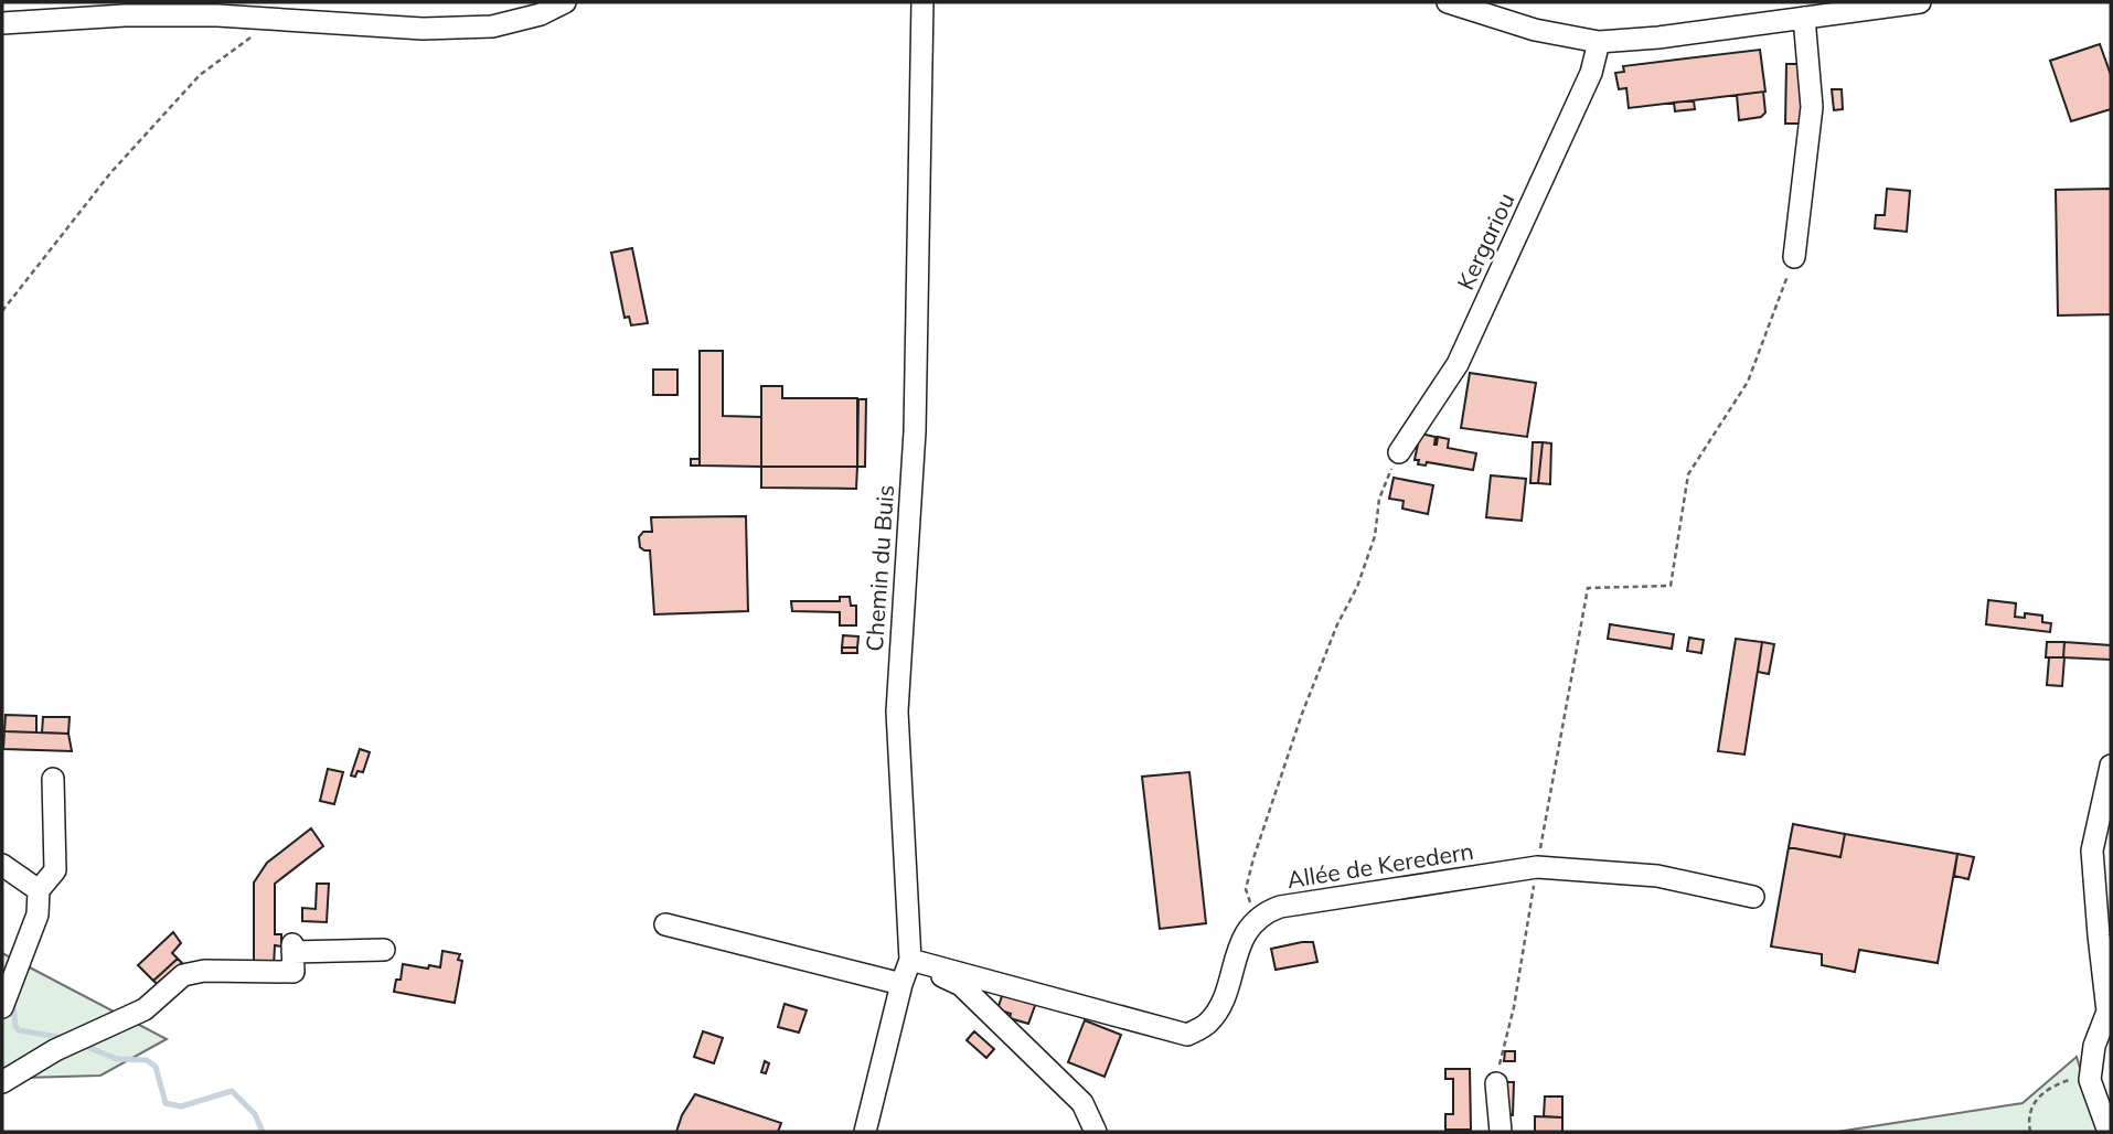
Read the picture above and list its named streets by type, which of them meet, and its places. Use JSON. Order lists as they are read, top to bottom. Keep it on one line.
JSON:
{"streets":{"street":["Kergariou","Chemin du Buis","Allée de Keredern"]}}
